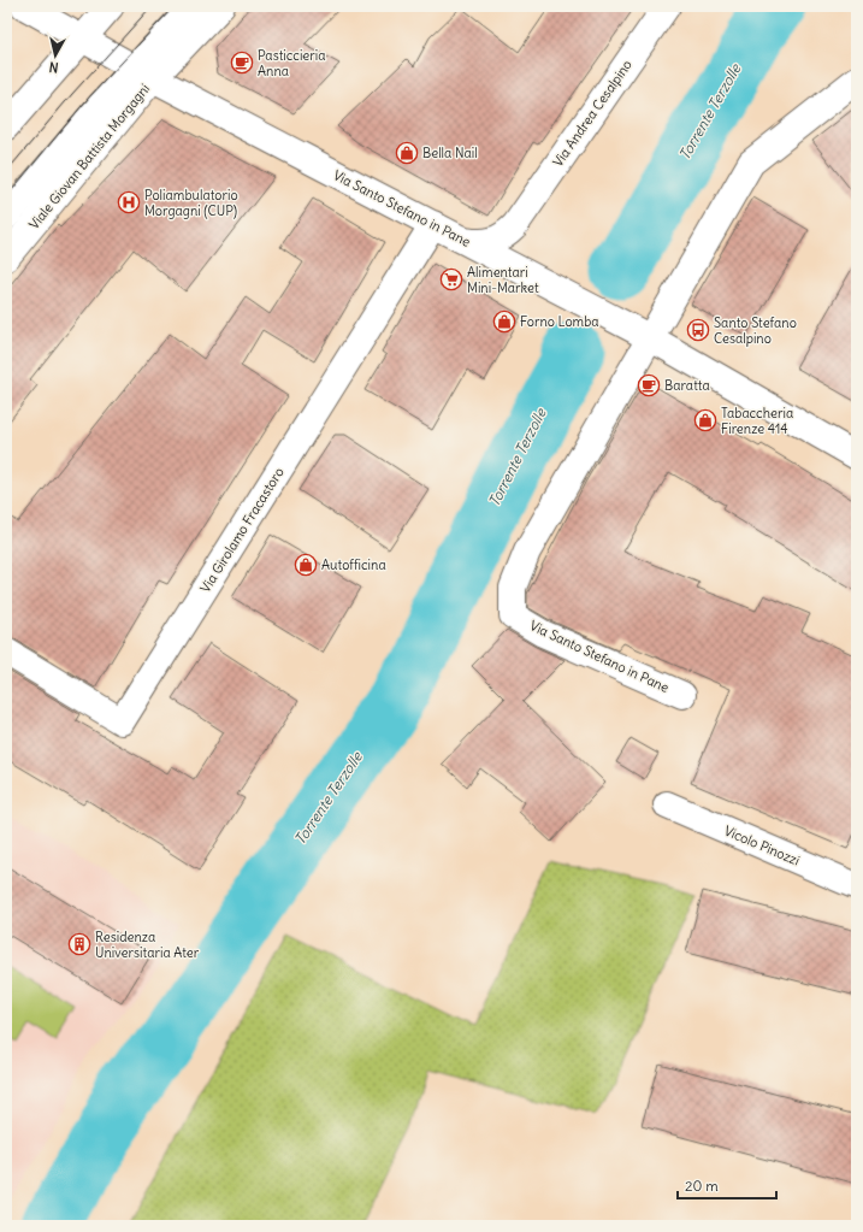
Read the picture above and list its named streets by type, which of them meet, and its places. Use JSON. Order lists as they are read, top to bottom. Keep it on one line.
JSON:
{"streets":{"street":["Via Andrea Cesalpino","Viale Giovan Battista Morgagni","Via Santo Stefano in Pane","Via Girolamo Fracastoro","Vicolo Pinozzi"]},"crossings":[["Via Andrea Cesalpino","Via Santo Stefano in Pane"],["Viale Giovan Battista Morgagni","Via Santo Stefano in Pane"],["Via Santo Stefano in Pane","Via Girolamo Fracastoro"]],"water":["Torrente Terzolle"],"places":{"cafe":["Pasticcieria Anna","Baratta"],"shop":["Bella Nail","Forno Lomba","Tabaccheria Firenze 414","Autofficina"],"hospital":["Poliambulatorio Morgagni (CUP)"],"supermarket":["Alimentari Mini-Market"],"bus stop":["Santo Stefano Cesalpino"],"building":["Residenza Universitaria Ater"]},"scale_bar":"20 m","north":"bottom"}
